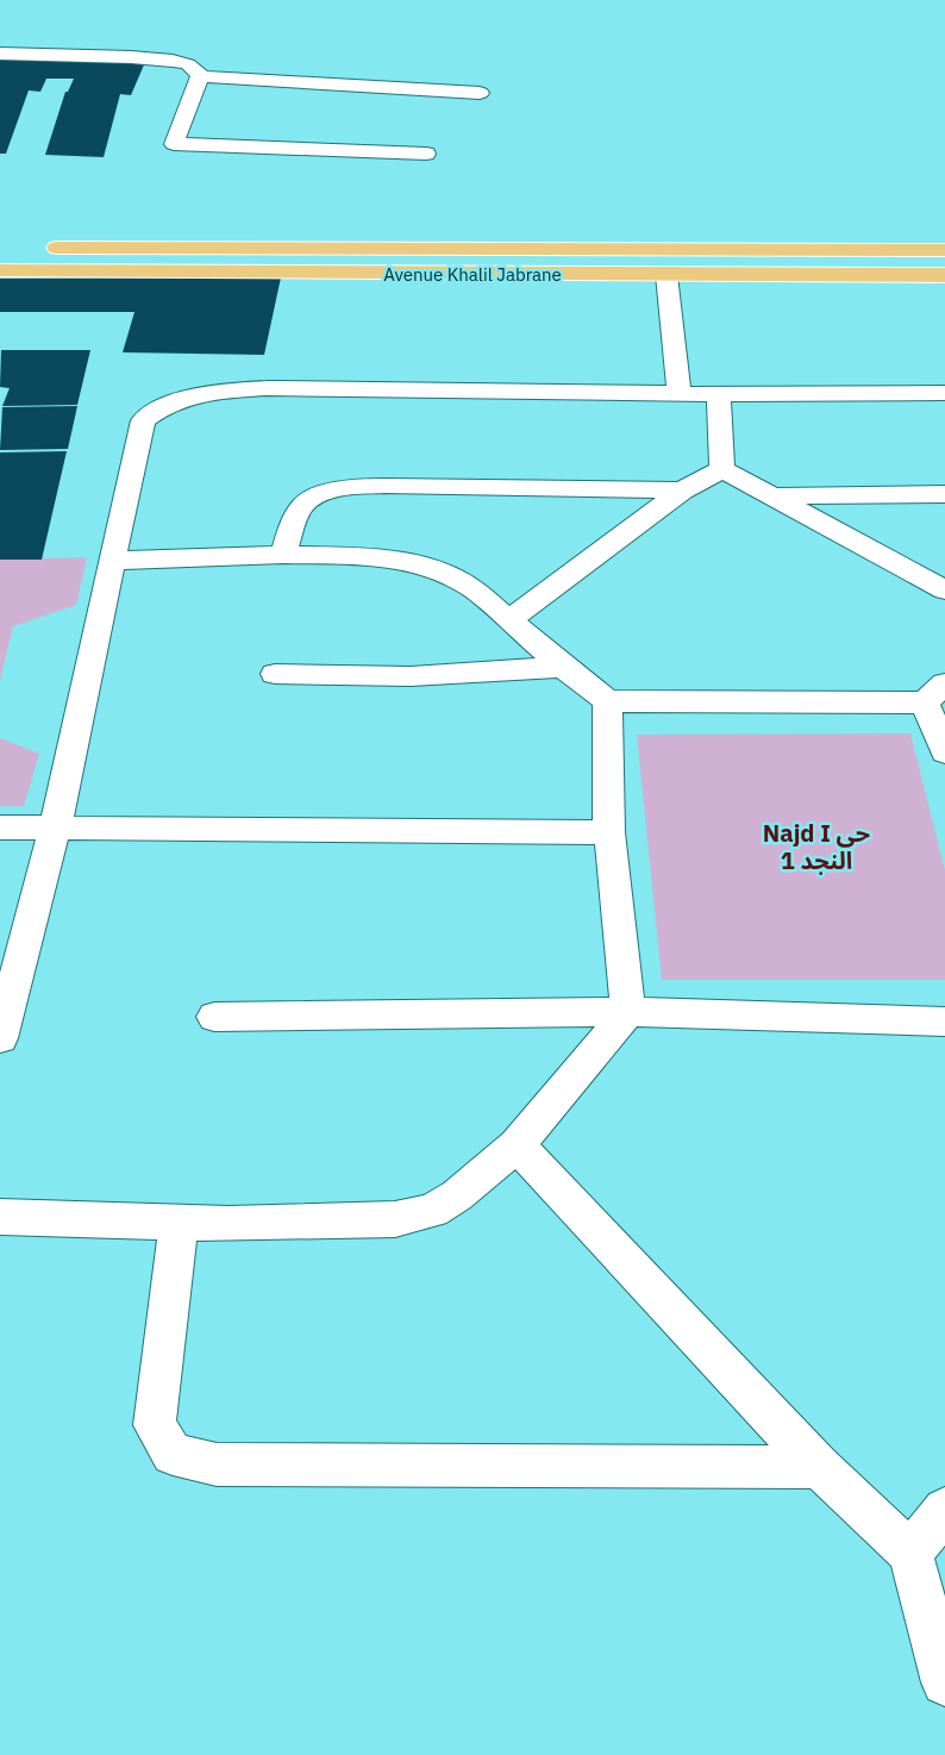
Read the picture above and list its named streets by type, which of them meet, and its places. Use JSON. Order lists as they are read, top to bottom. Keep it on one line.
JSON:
{"streets":{"main road":["Avenue Khalil Jabrane"]},"districts":["Najd I حي النجد 1"]}
